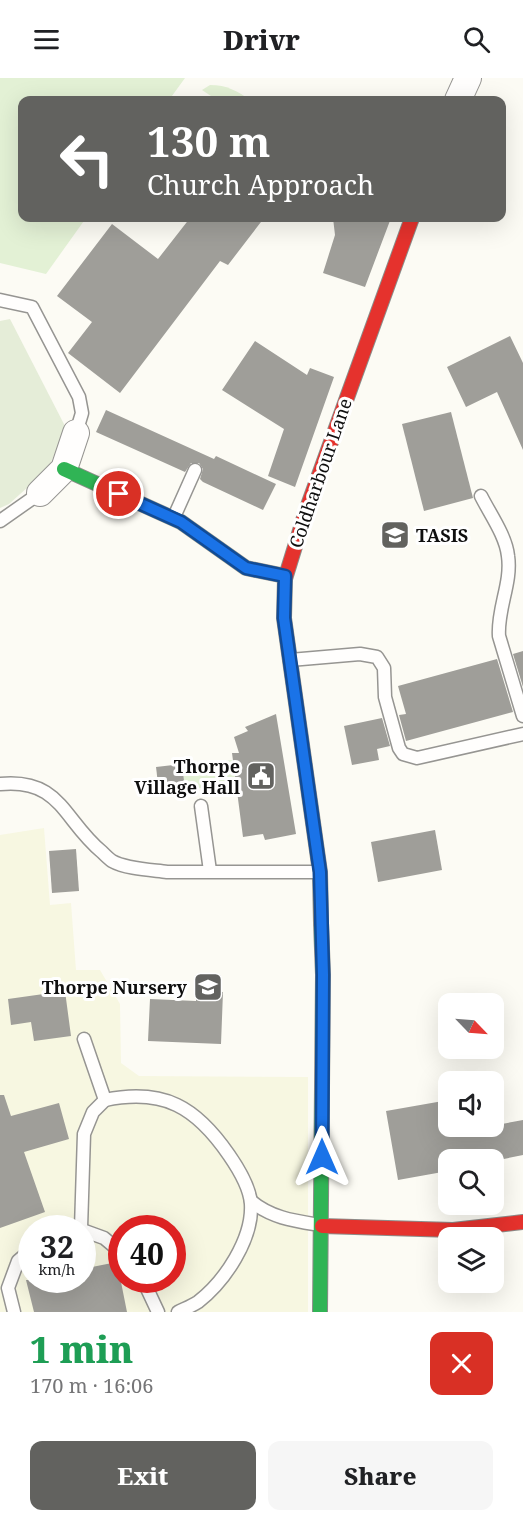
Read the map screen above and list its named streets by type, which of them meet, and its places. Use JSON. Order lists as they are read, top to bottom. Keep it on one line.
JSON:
{"streets":{"street":["Coldharbour Lane"]},"places":{"school or university":["TASIS","Thorpe Nursery"],"public building":["Thorpe Village Hall"]},"north":"bottom right","page":{"header":"Drivr","turn":["130 m","Church Approach"],"speed":"32 km/h","limit":"40","heading":["1 min","170 m · 16:06"],"buttons":["Exit","Share"]}}
